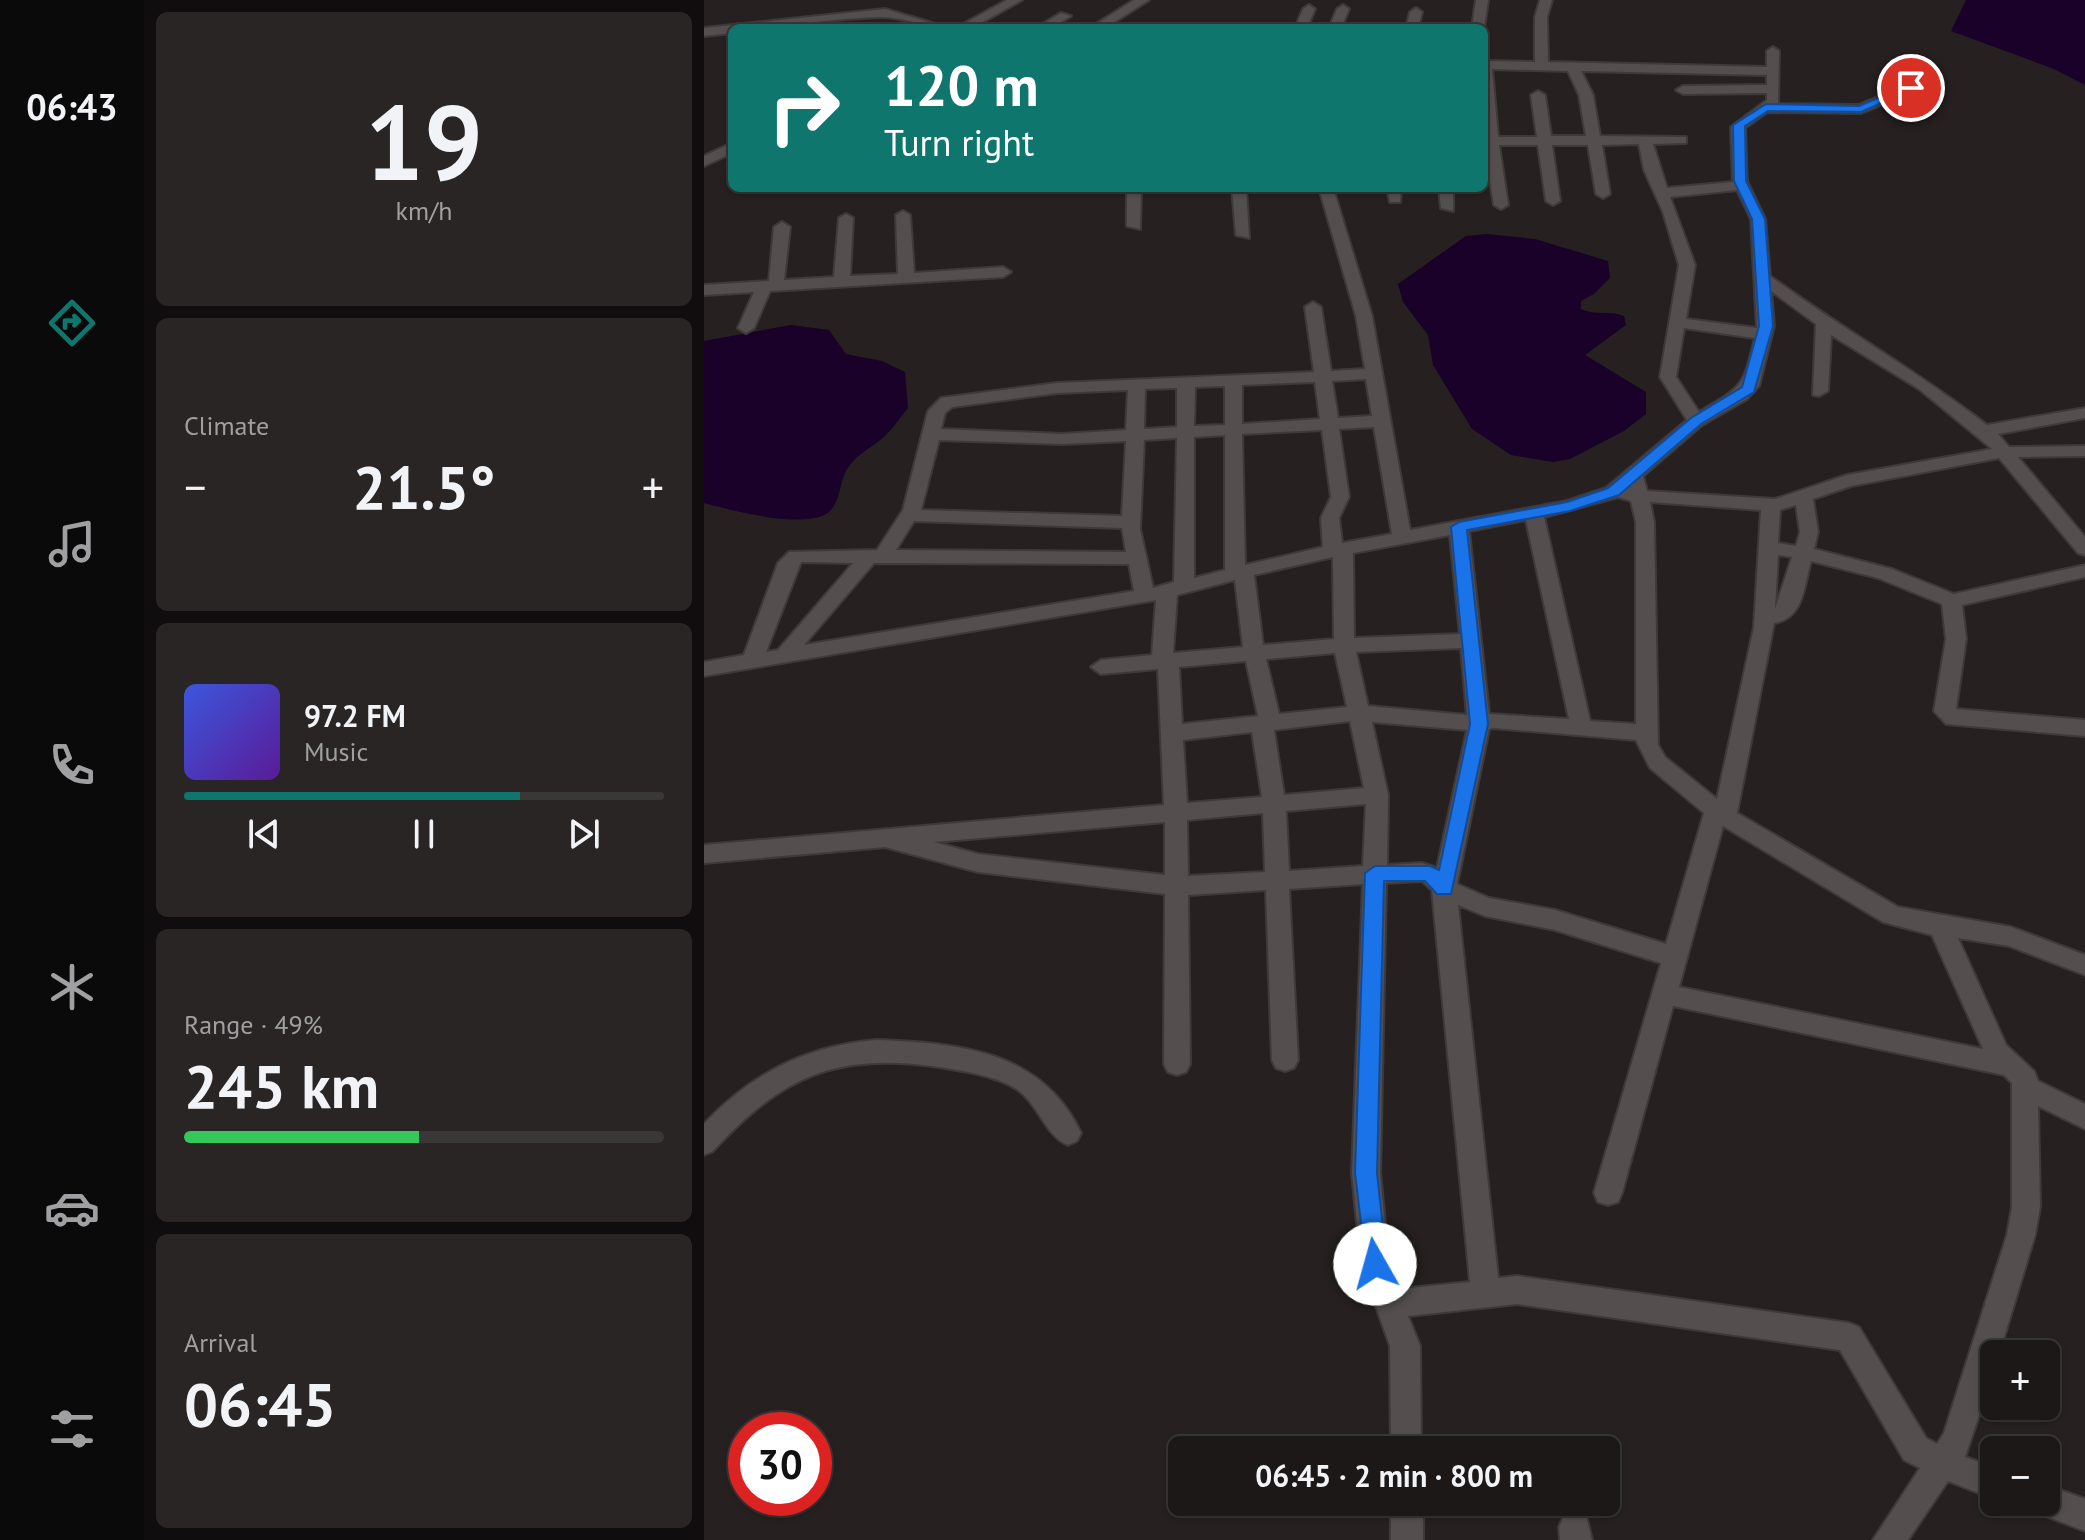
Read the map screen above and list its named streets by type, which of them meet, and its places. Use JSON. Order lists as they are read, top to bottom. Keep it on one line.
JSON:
{"page":{"tabs":"06:43","tile":[["19","km/h"],"Climate",["Range · 49%","245 km"],["Arrival","06:45"]],"turn":["120 m","Turn right"],"heat":["−","21.5°","+"],"song":["97.2 FM","Music"],"map_buttons":["+","−"],"limit":"30","trip":"06:45 · 2 min · 800 m"}}
